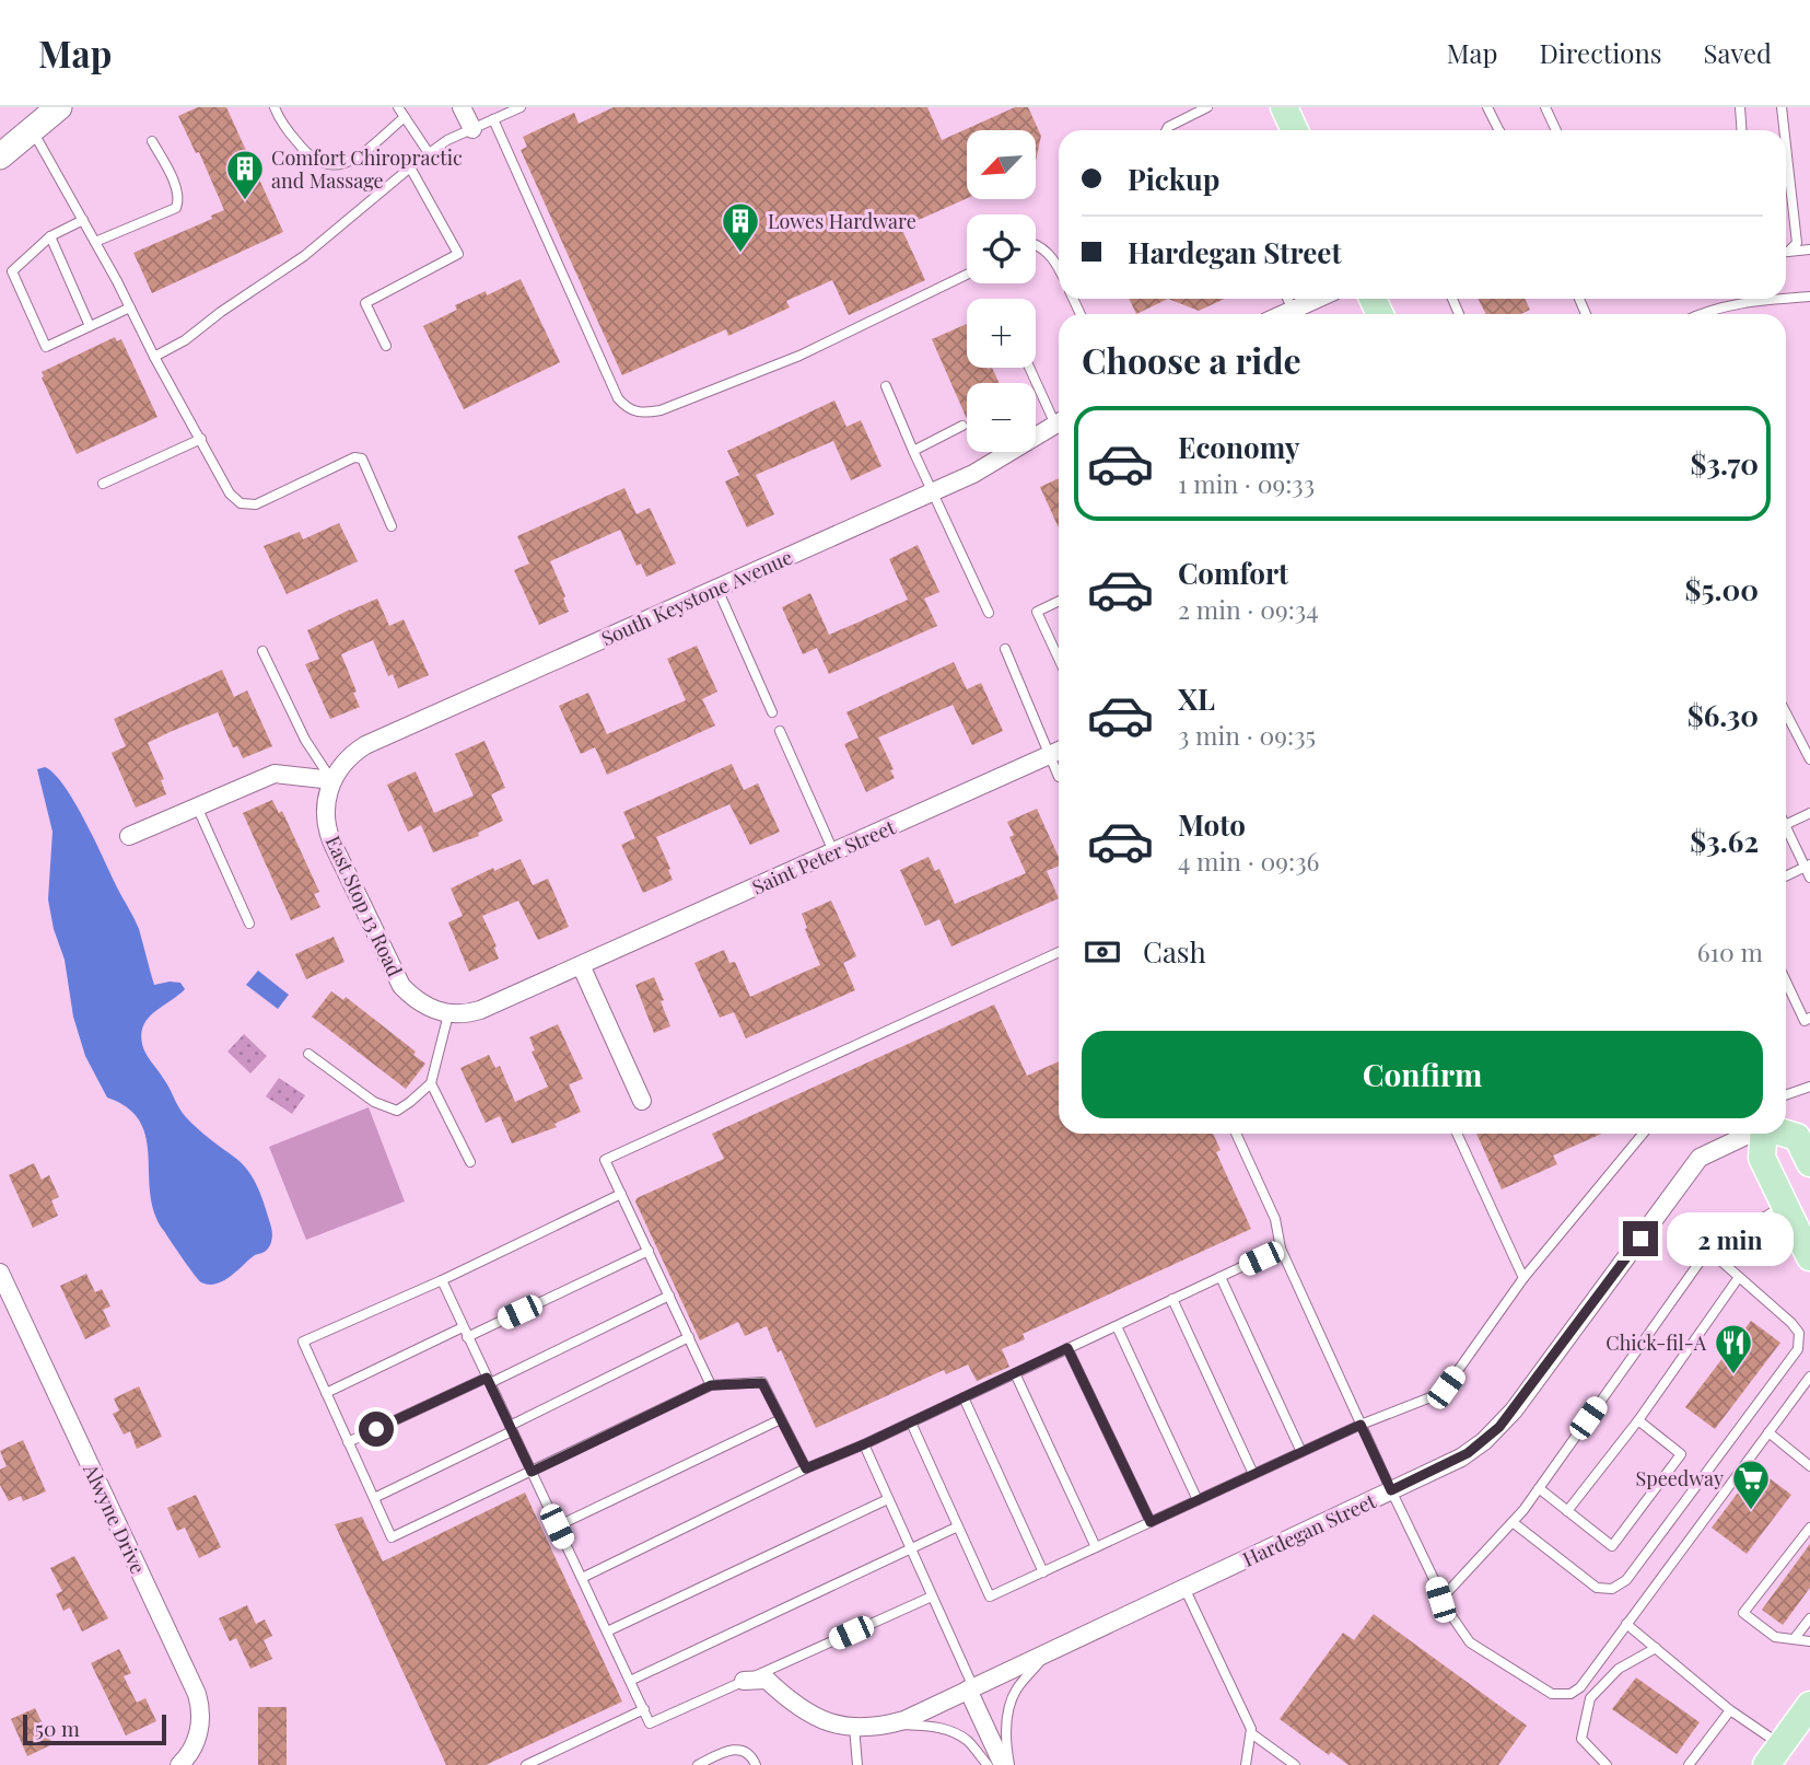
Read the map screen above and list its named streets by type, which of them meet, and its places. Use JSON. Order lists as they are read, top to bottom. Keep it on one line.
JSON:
{"streets":{"street":["South Keystone Avenue","Saint Peter Street","East Stop 13 Road","Alwyne Drive","Hardegan Street"]},"crossings":[["South Keystone Avenue","East Stop 13 Road"],["Saint Peter Street","East Stop 13 Road"]],"places":{"building":["Comfort Chiropractic and Massage","Lowes Hardware"],"restaurant":["Chick-fil-A"],"supermarket":["Speedway"]},"scale_bar":"50 m","north":"bottom left","page":{"header":"Map","nav":["Map","Directions","Saved"],"map_buttons":["+","−"],"banner":["Pickup","Hardegan Street"],"heading":"Choose a ride","list":[{"name":"Economy","note":"1 min · 09:33","value":"$3.70"},{"name":"Comfort","note":"2 min · 09:34","value":"$5.00"},{"name":"XL","note":"3 min · 09:35","value":"$6.30"},{"name":"Moto","note":"4 min · 09:36","value":"$3.62"}],"pay":["Cash","610 m"],"buttons":"Confirm","bubble":"2 min","scale":"50 m"}}
